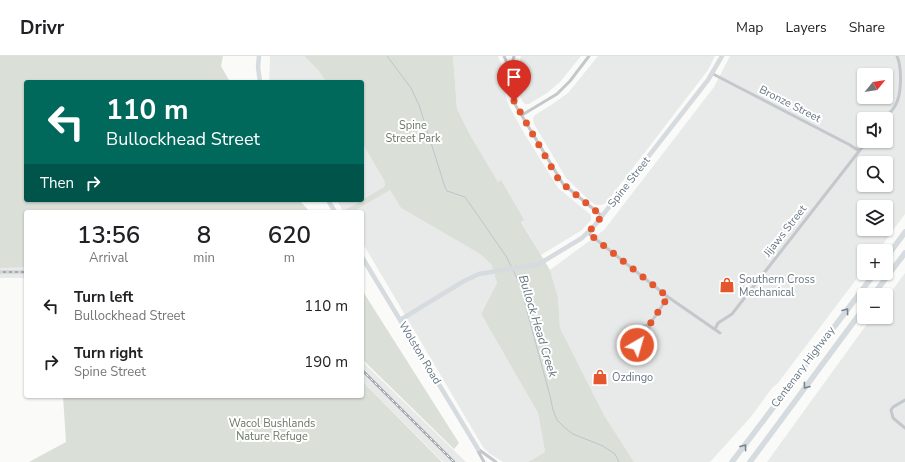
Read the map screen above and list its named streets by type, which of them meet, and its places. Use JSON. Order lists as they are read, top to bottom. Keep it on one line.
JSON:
{"streets":{"highway":["Centenary Highway"],"street":["Bronze Street","Spine Street","Jijaws Street","Wolston Road"]},"crossings":[["Bronze Street","Spine Street"],["Bronze Street","Jijaws Street"],["Spine Street","Wolston Road"]],"water":["Bullock Head Creek"],"parks":["Spine Street Park","Wacol Bushlands Nature Refuge"],"places":{"shop":["Southern Cross Mechanical","Ozdingo"]},"north":"top right","page":{"header":"Drivr","nav":["Map","Layers","Share"],"map_buttons":["+","−"],"turn":["110 m","Bullockhead Street"],"then":"Then","eta":["13:56","Arrival","8","min","620","m"],"list":[{"name":"Turn left","note":"Bullockhead Street","value":"110 m"},{"name":"Turn right","note":"Spine Street","value":"190 m"}]}}
